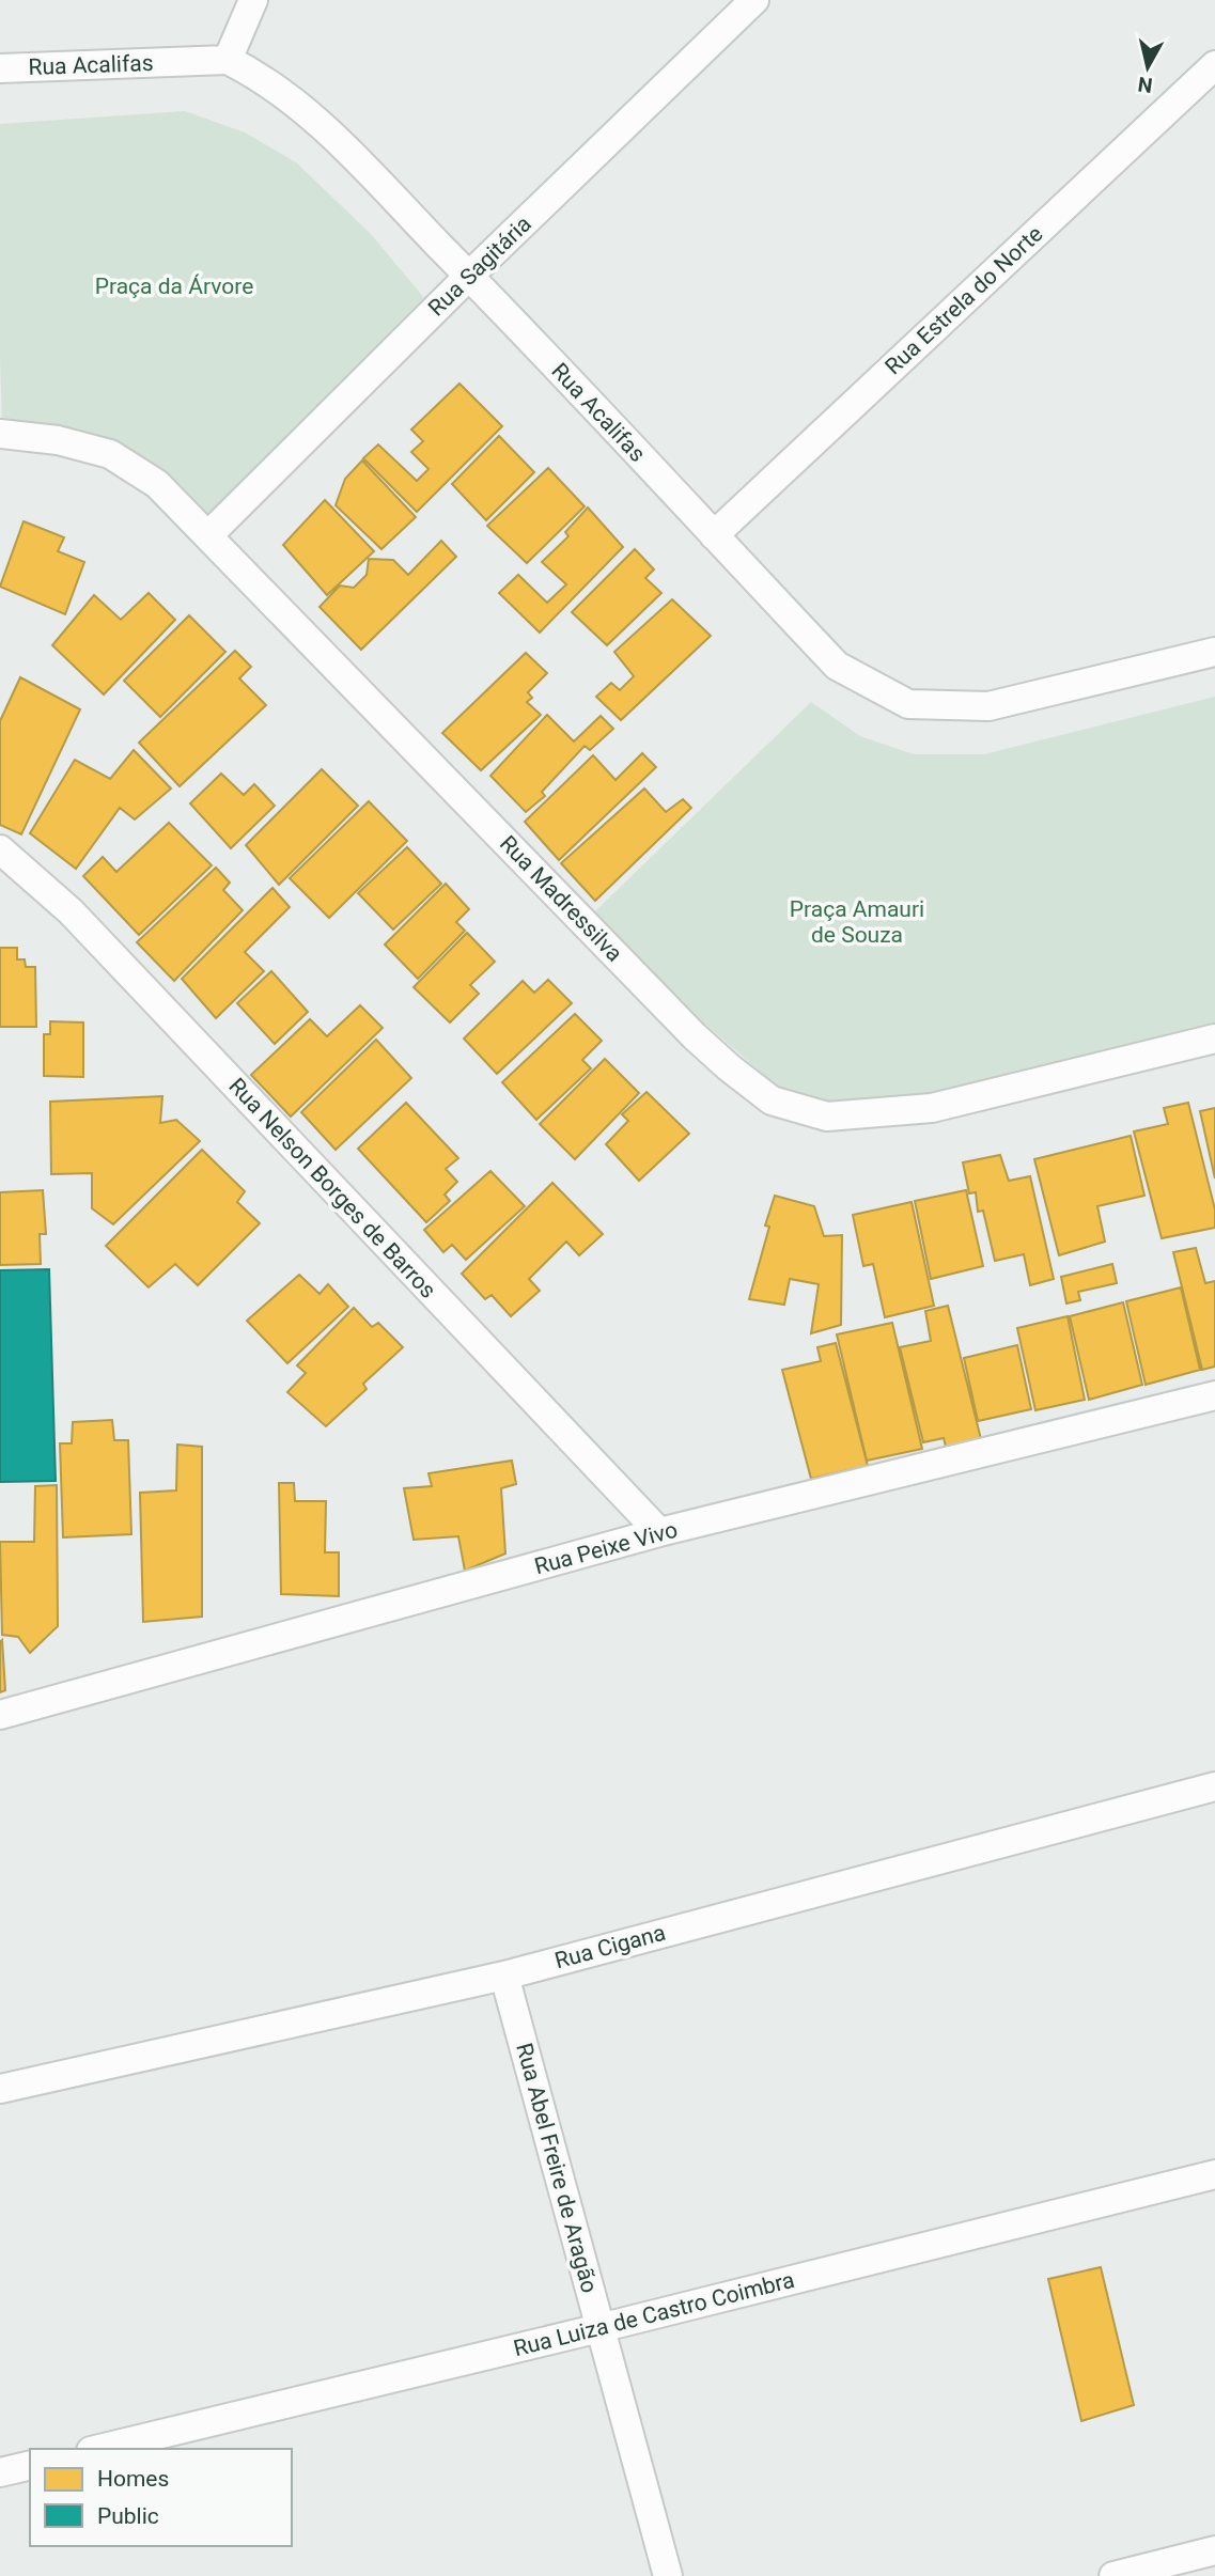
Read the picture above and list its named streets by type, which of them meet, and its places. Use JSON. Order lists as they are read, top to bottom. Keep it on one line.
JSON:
{"streets":{"street":["Rua Acalifas","Rua Sagitária","Rua Estrela do Norte","Rua Madressilva","Rua Nelson Borges de Barros","Rua Peixe Vivo","Rua Cigana","Rua Abel Freire de Aragão","Rua Luiza de Castro Coimbra"]},"crossings":[["Rua Acalifas","Rua Sagitária"],["Rua Acalifas","Rua Estrela do Norte"],["Rua Sagitária","Rua Madressilva"],["Rua Nelson Borges de Barros","Rua Peixe Vivo"],["Rua Cigana","Rua Abel Freire de Aragão"],["Rua Abel Freire de Aragão","Rua Luiza de Castro Coimbra"]],"parks":["Praça da Árvore","Praça Amauri de Souza"],"legend":["Homes","Public"],"north":"bottom"}
